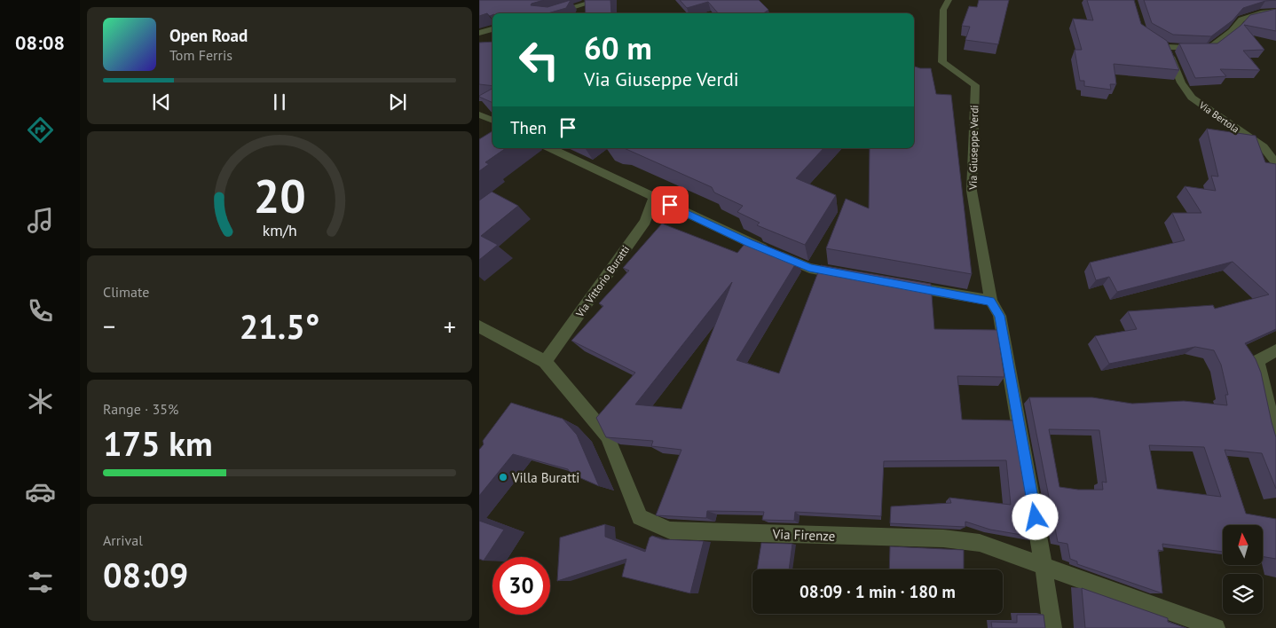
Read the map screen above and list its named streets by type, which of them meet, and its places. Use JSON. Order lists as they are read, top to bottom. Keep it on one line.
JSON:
{"streets":{"street":["Via Bertola","Via Giuseppe Verdi","Via Vittorio Buratti","Via Firenze"]},"crossings":[["Via Giuseppe Verdi","Via Firenze"],["Via Vittorio Buratti","Via Firenze"]],"places":["Villa Buratti"],"north":"top","page":{"tabs":"08:08","turn":["60 m","Via Giuseppe Verdi"],"song":["Open Road","Tom Ferris"],"then":"Then","tile":["Climate",["Range · 35%","175 km"],["Arrival","08:09"]],"heat":["−","21.5°","+"],"limit":"30","trip":"08:09 · 1 min · 180 m","gauge":["20","km/h"]}}
